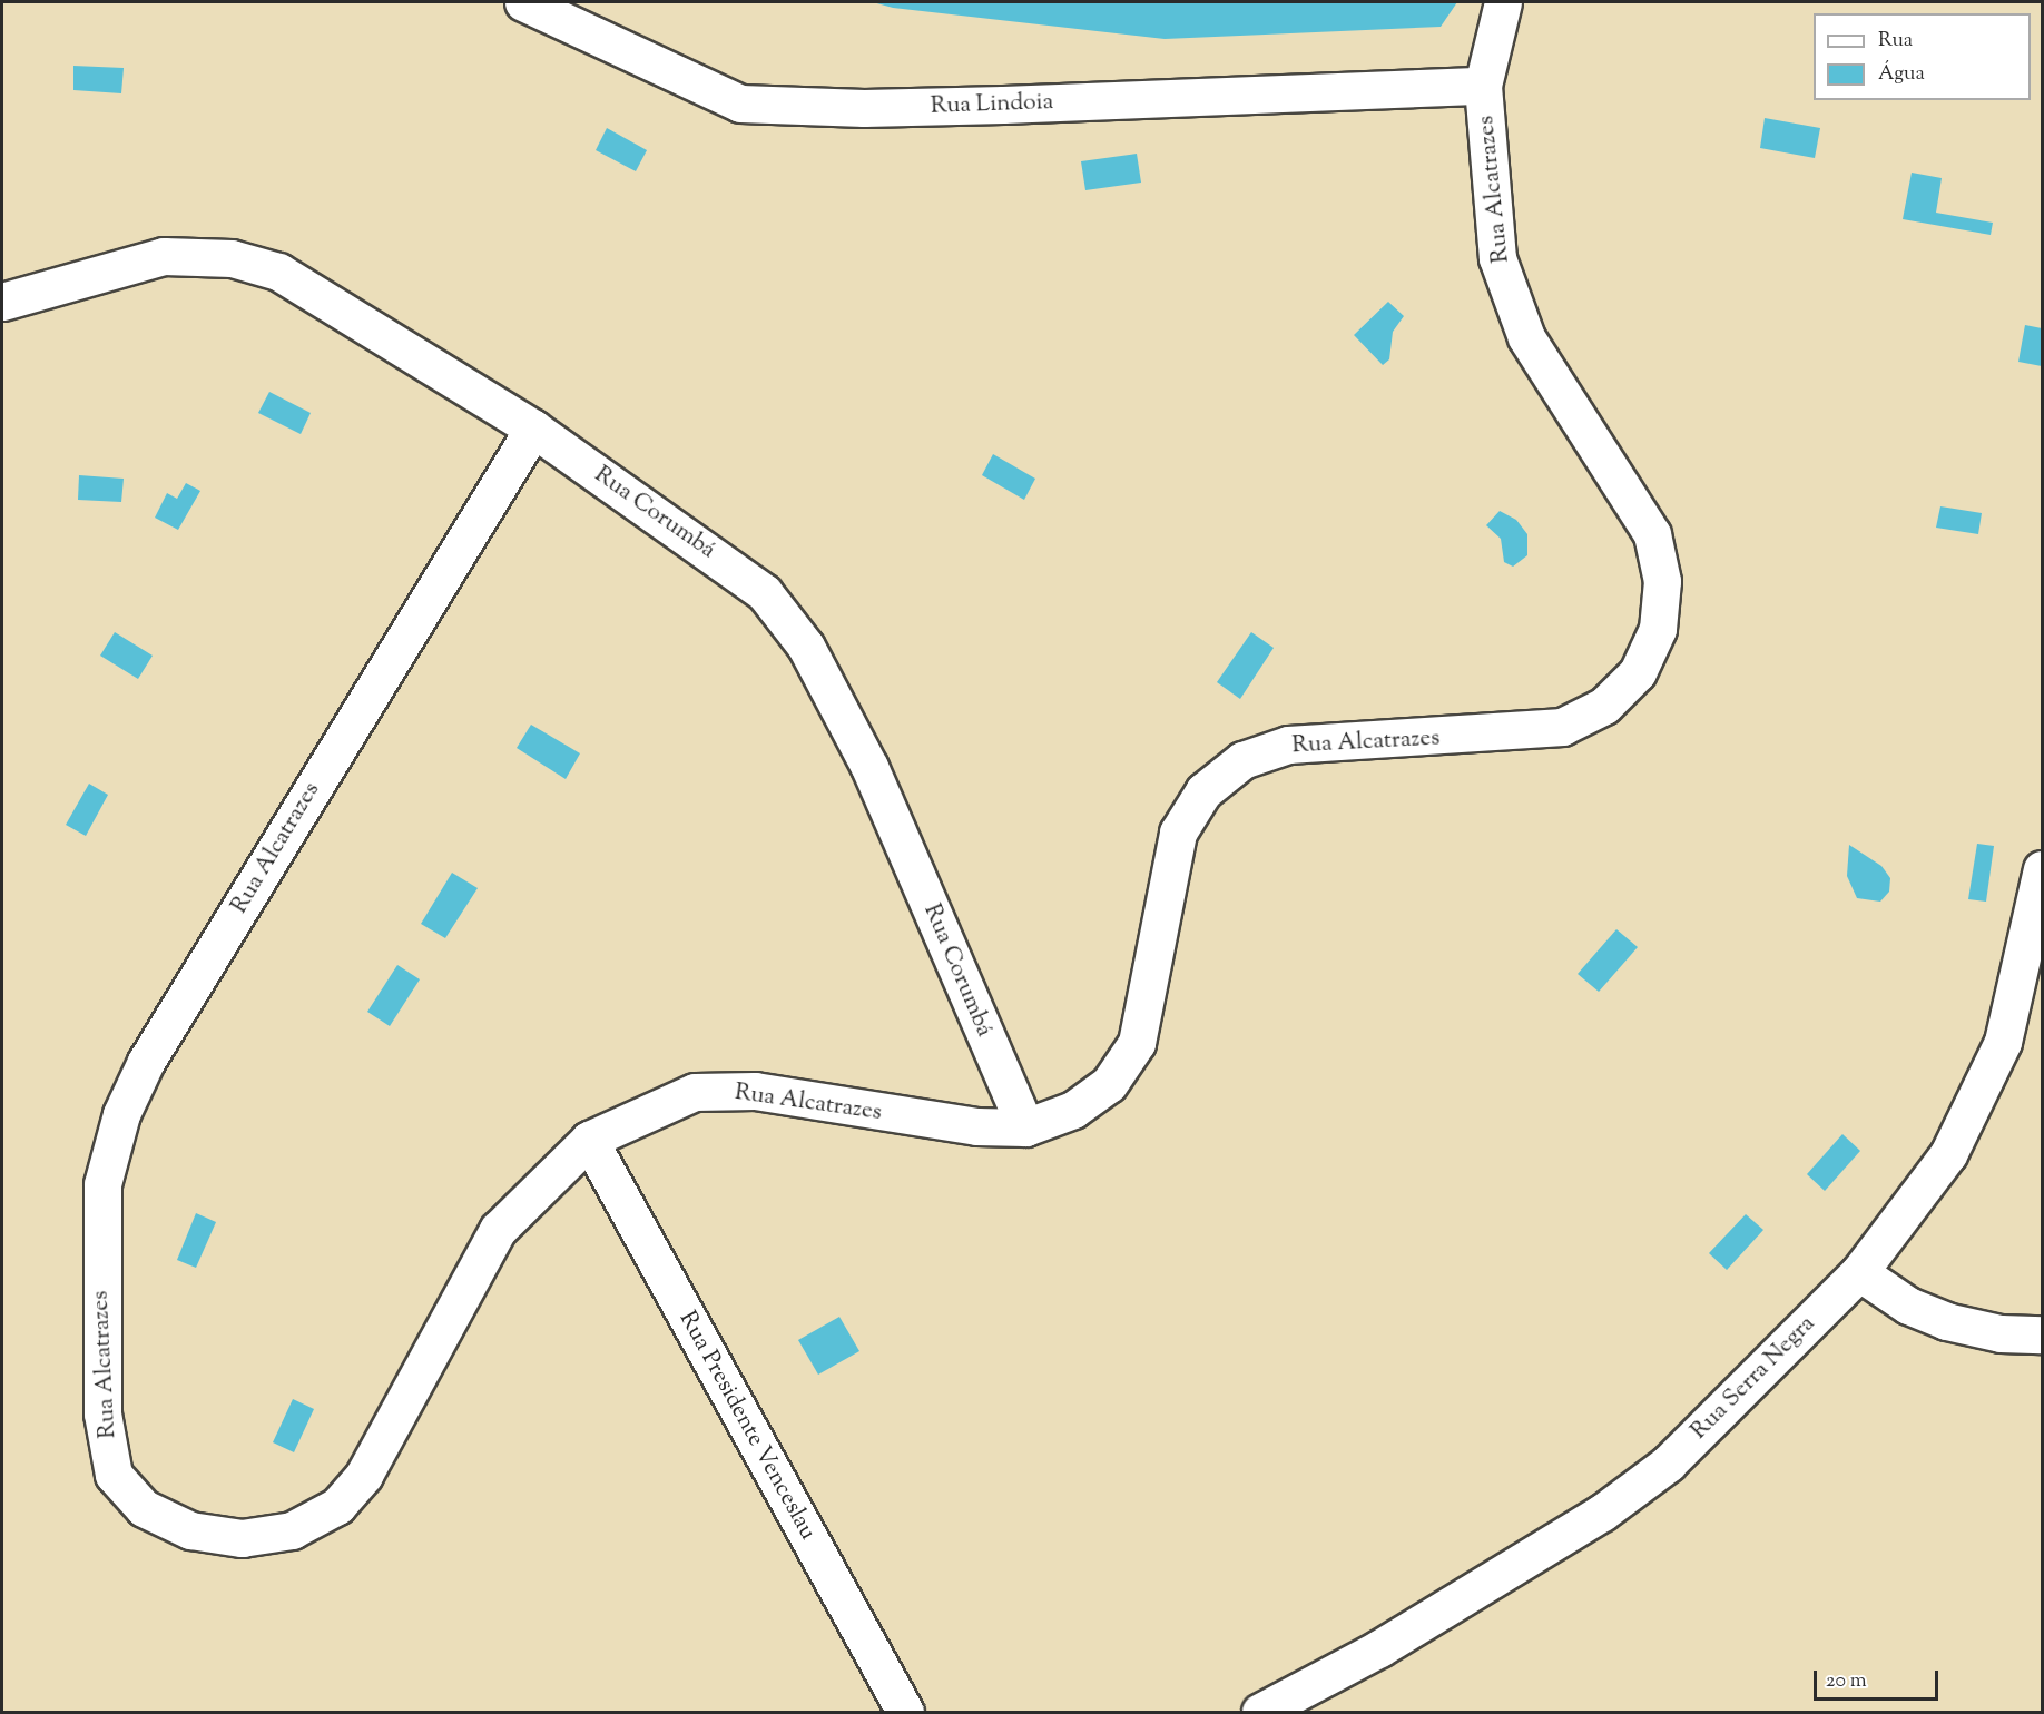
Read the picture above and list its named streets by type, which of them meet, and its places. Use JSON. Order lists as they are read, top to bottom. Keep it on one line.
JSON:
{"streets":{"street":["Rua Lindoia","Rua Alcatrazes","Rua Corumbá","Rua Serra Negra","Rua Presidente Venceslau"]},"crossings":[["Rua Lindoia","Rua Alcatrazes"],["Rua Alcatrazes","Rua Corumbá"],["Rua Alcatrazes","Rua Presidente Venceslau"]],"legend":["Rua","Água"],"scale_bar":"20 m"}
